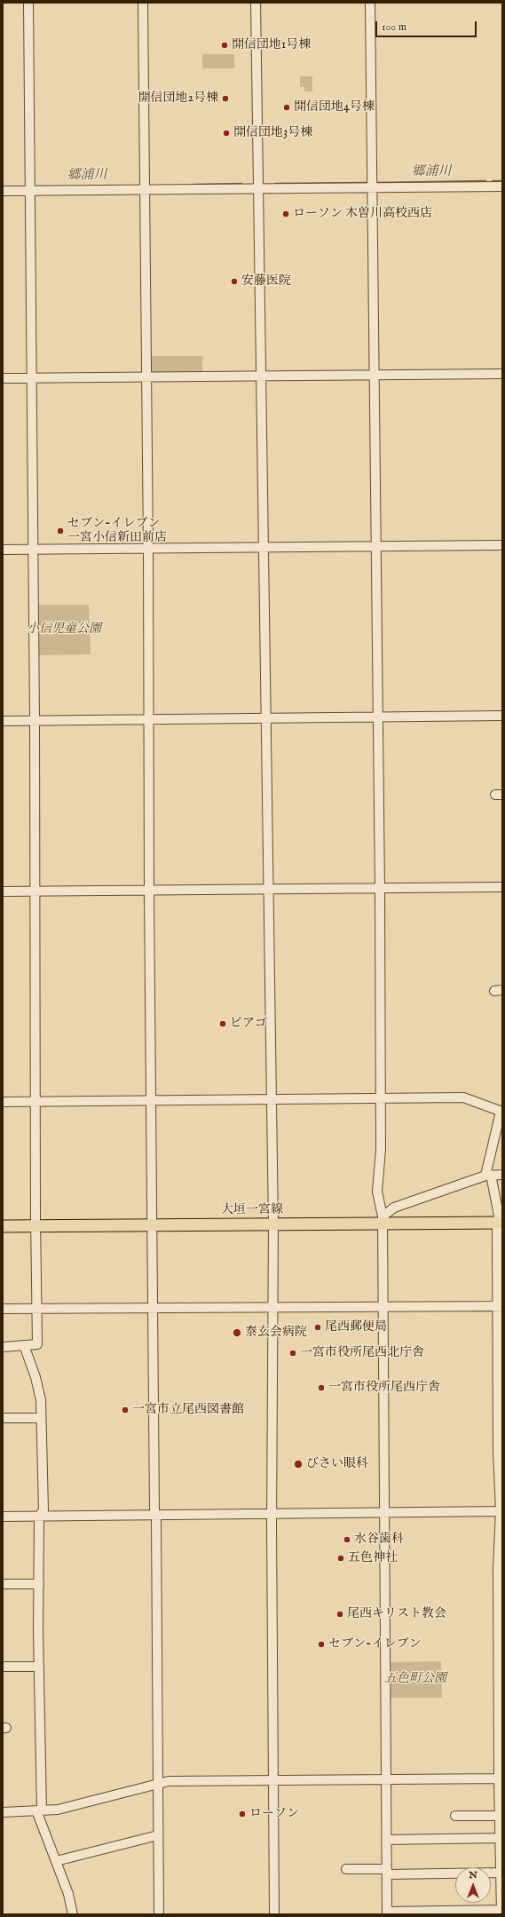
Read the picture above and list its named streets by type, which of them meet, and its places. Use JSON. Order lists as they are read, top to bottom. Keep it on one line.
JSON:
{"streets":{"main road":["大垣一宮線"]},"water":["郷浦川"],"parks":["小信児童公園","五色町公園"],"places":["開信団地1号棟","開信団地2号棟","開信団地4号棟","開信団地3号棟","ローソン 木曽川高校西店","安藤医院","セブン-イレブン 一宮小信新田前店","ピアゴ","尾西郵便局","泰玄会病院","一宮市役所尾西北庁舎","一宮市役所尾西庁舎","一宮市立尾西図書館","びさい眼科","水谷歯科","五色神社","尾西キリスト教会","セブン-イレブン","ローソン"],"scale_bar":"100 m","north":"top"}
